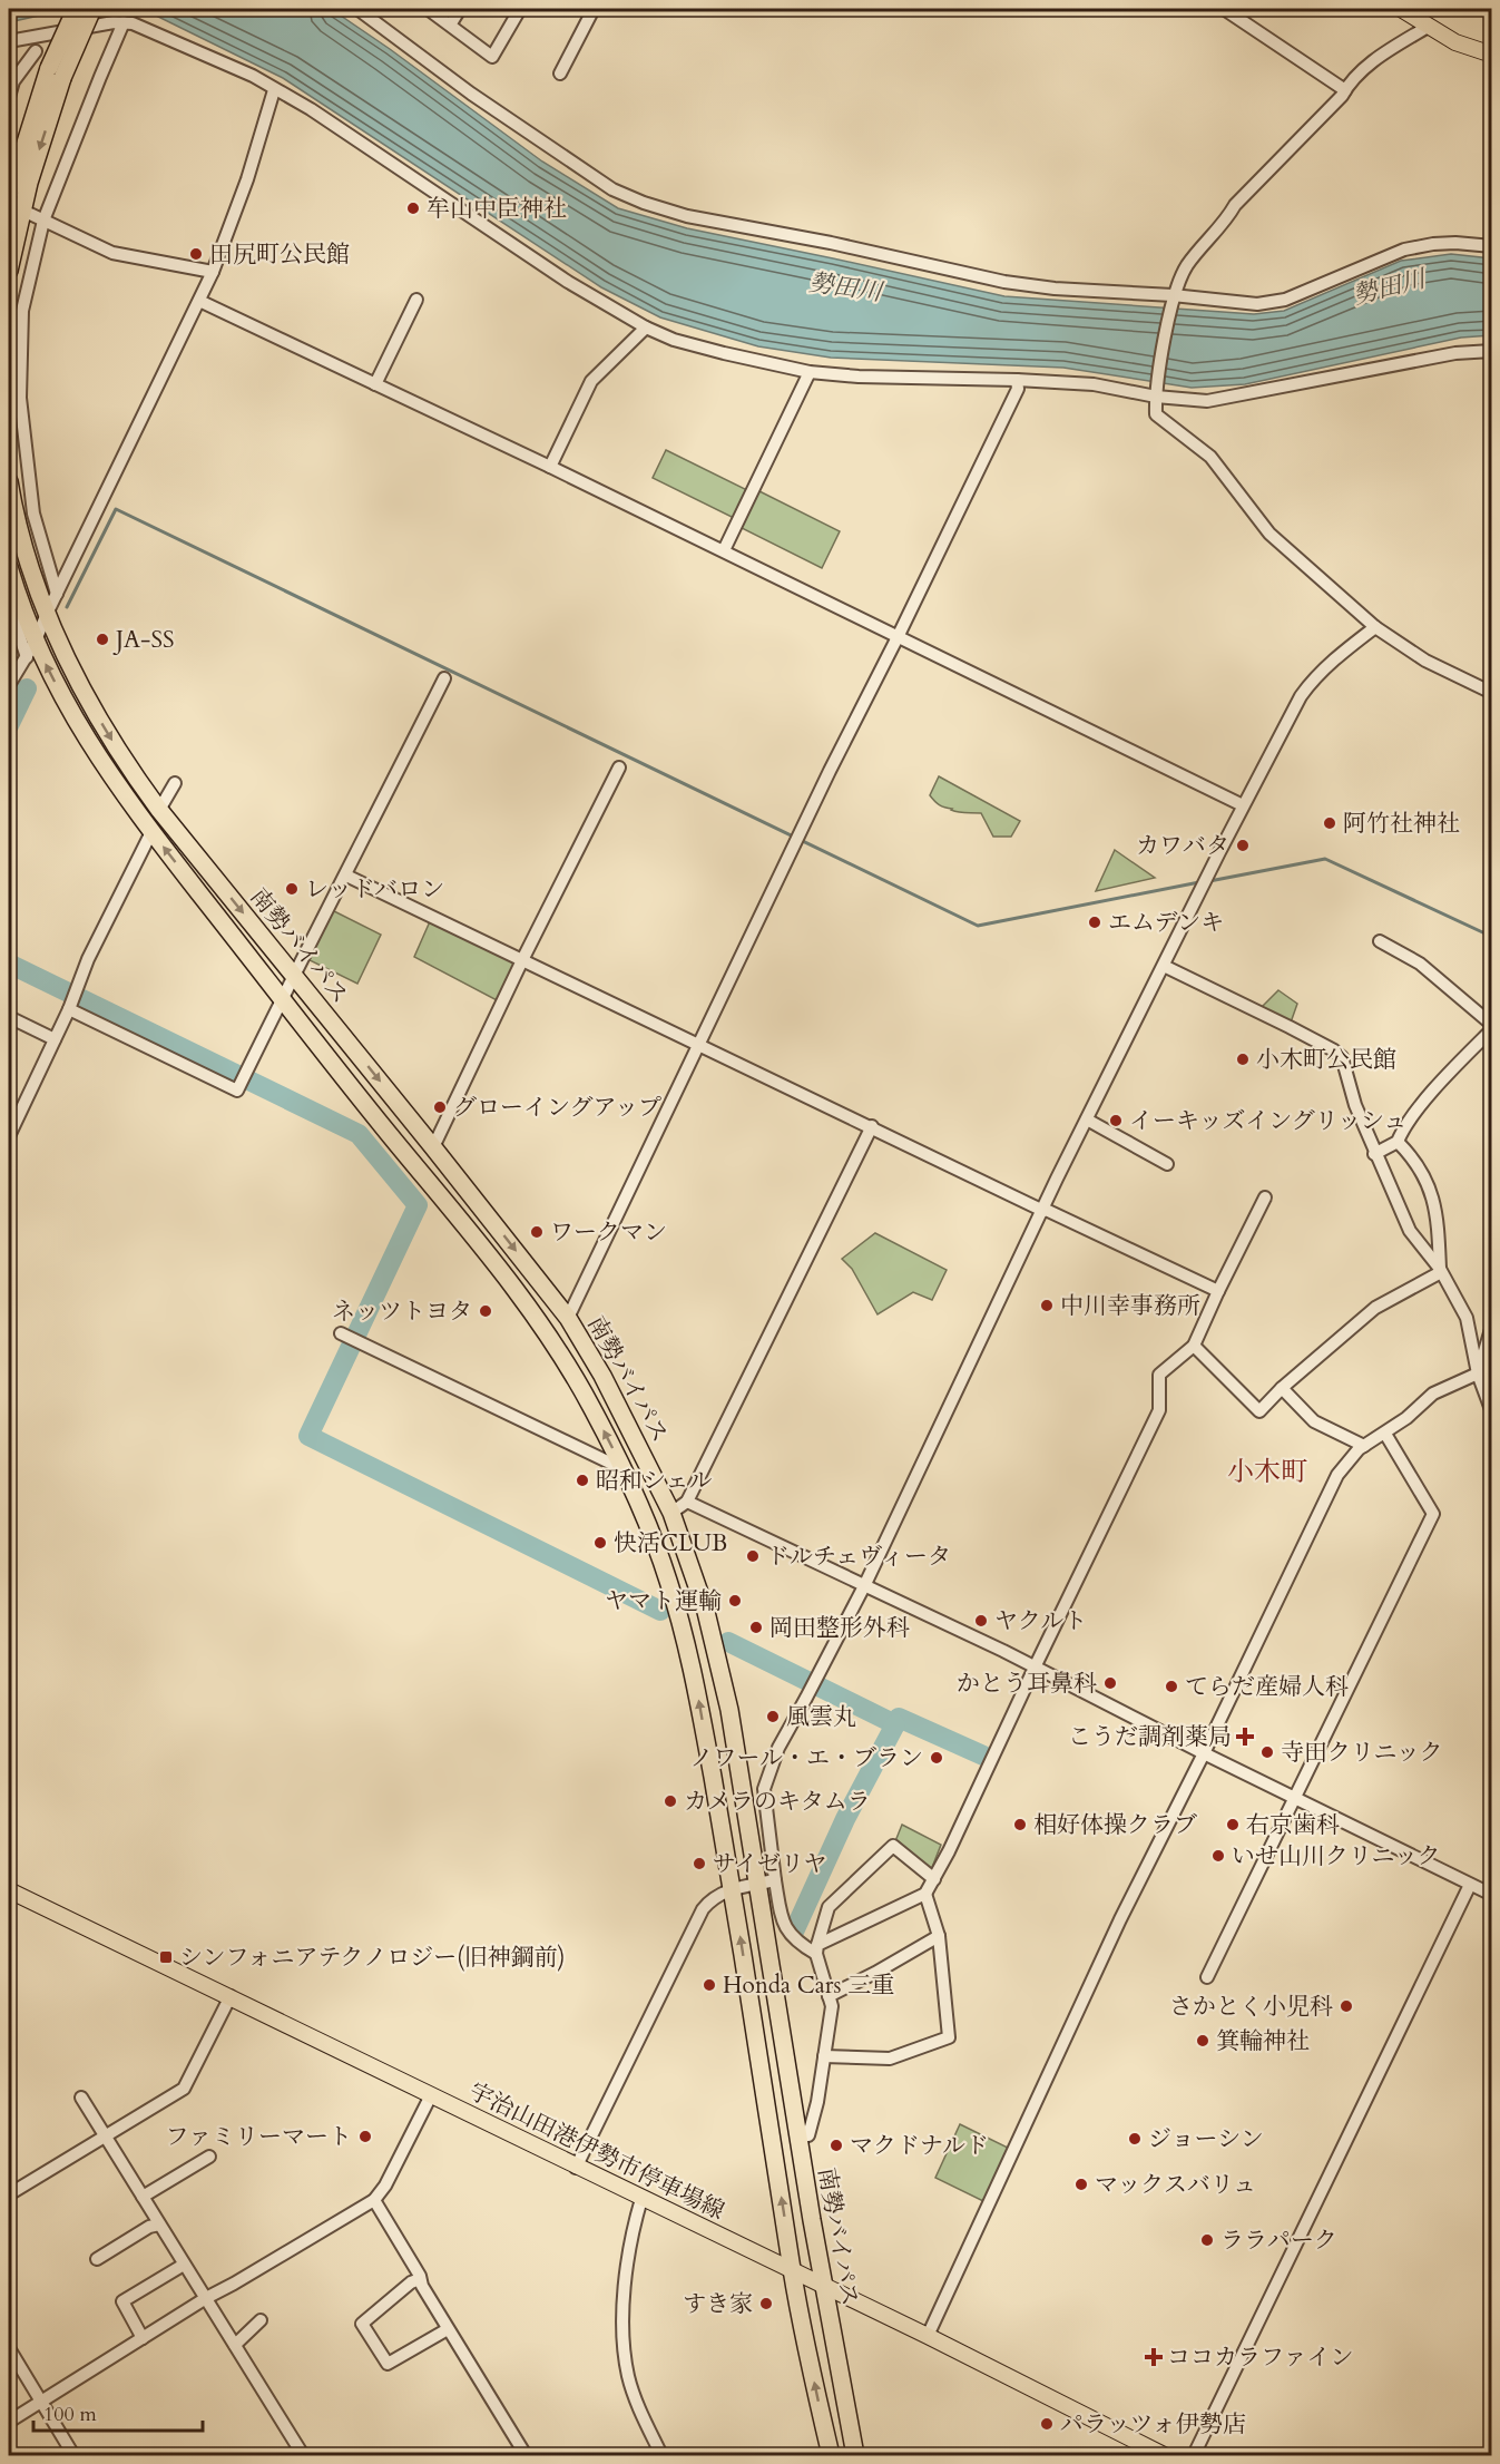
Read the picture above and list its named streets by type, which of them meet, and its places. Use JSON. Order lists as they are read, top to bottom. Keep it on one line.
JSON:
{"streets":{"highway":["南勢バイパス"],"main road":["宇治山田港伊勢市停車場線"]},"crossings":[["南勢バイパス","宇治山田港伊勢市停車場線"]],"districts":["小木町"],"water":["勢田川"],"places":{"other":["牟山中臣神社","田尻町公民館","JA-SS","阿竹社神社","カワバタ","レッドバロン","エムデンキ","小木町公民館","グローイングアップ","イーキッズイングリッシュ","ワークマン","中川幸事務所","ネッツトヨタ","昭和シェル","快活CLUB","ドルチェヴィータ","ヤマト運輸","ヤクルト","岡田整形外科","かとう耳鼻科","てらだ産婦人科","風雲丸","寺田クリニック","ノワール・エ・ブラン","カメラのキタムラ","相好体操クラブ","右京歯科","いせ山川クリニック","サイゼリヤ","Honda Cars 三重","さかとく小児科","箕輪神社","ファミリーマート","ジョーシン","マクドナルド","マックスバリュ","ララパーク","すき家","パラッツォ伊勢店"],"health":["こうだ調剤薬局","ココカラファイン"],"transit":["シンフォニアテクノロジー(旧神鋼前)"]},"scale_bar":"100 m"}
